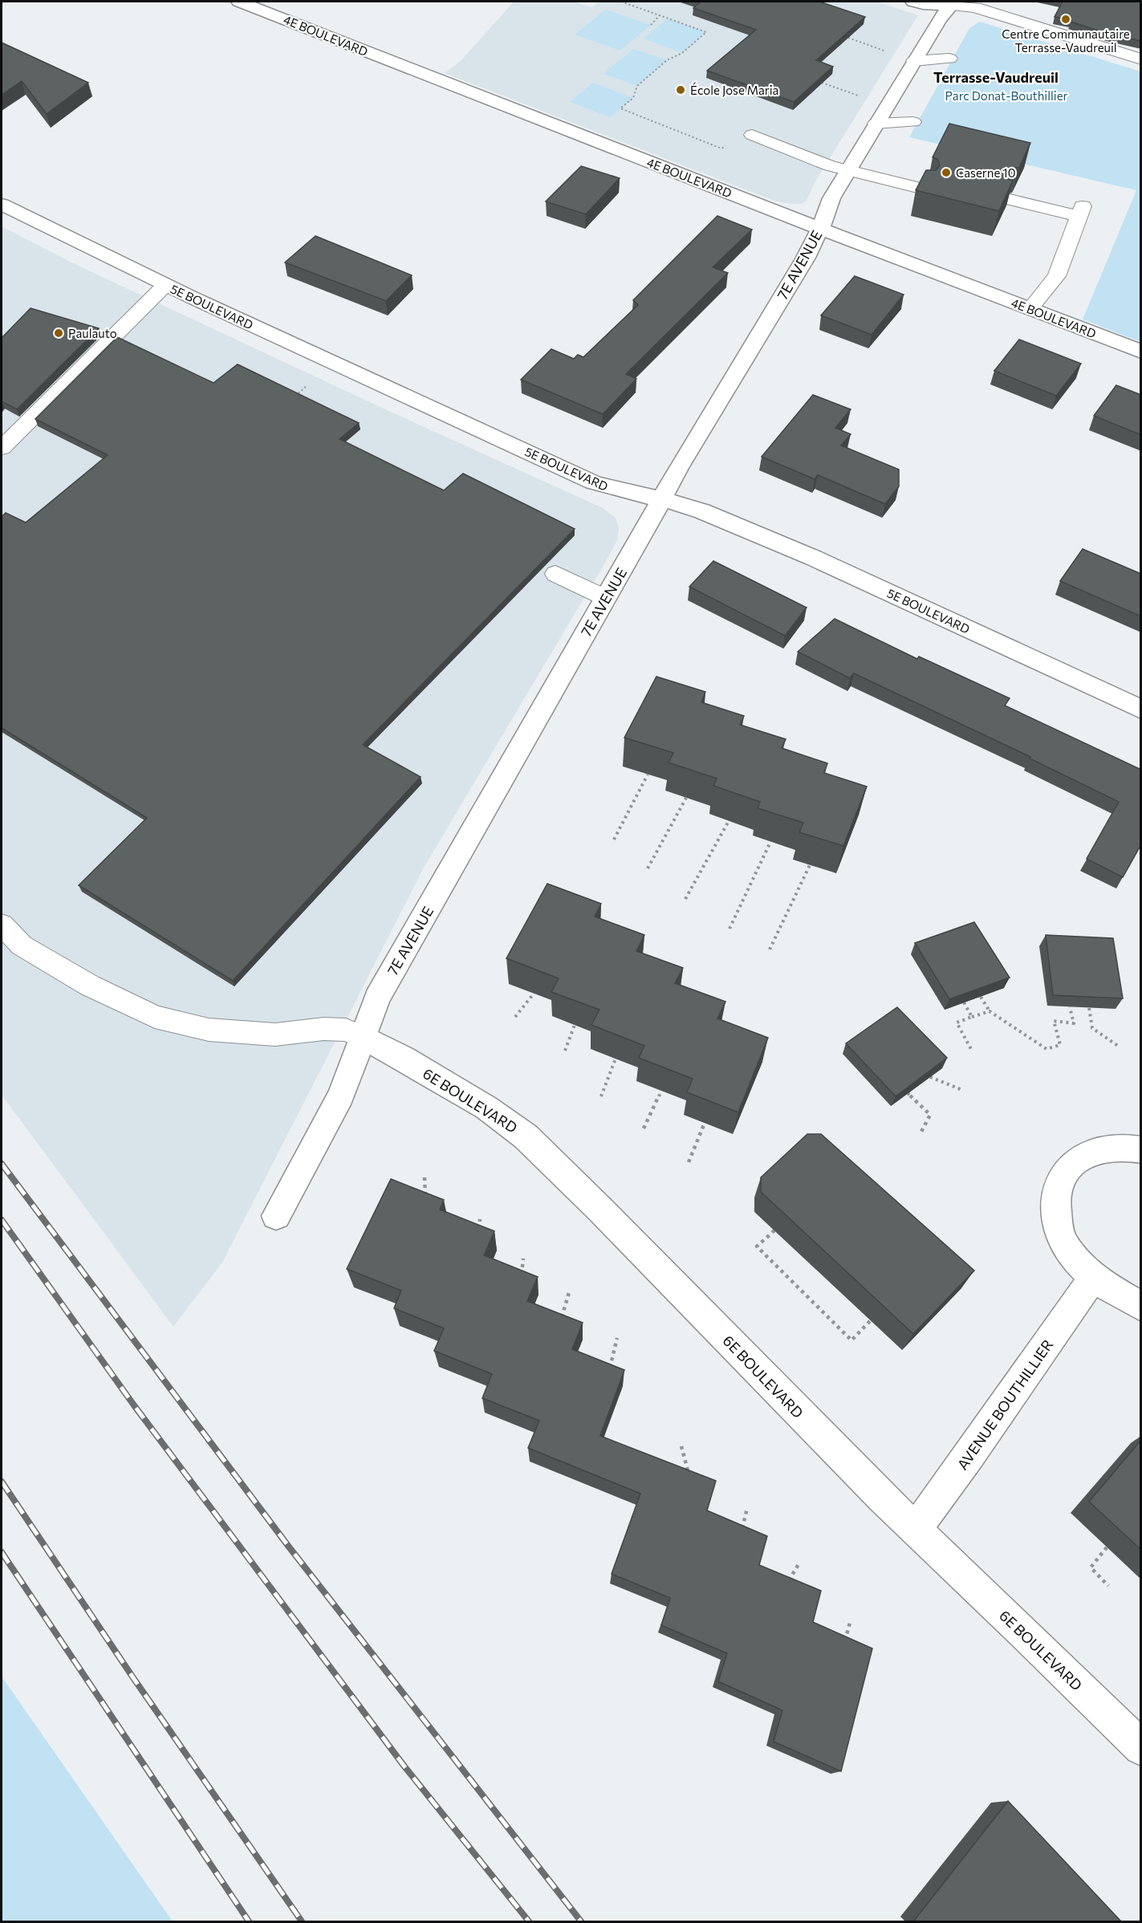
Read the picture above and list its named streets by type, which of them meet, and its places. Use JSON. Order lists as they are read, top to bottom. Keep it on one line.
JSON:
{"streets":{"street":["4E BOULEVARD","7E AVENUE","5E BOULEVARD","6E BOULEVARD","AVENUE BOUTHILLIER"]},"crossings":[["4E BOULEVARD","7E AVENUE"],["7E AVENUE","5E BOULEVARD"],["7E AVENUE","6E BOULEVARD"],["6E BOULEVARD","AVENUE BOUTHILLIER"]],"districts":["Terrasse-Vaudreuil"],"parks":["Parc Donat-Bouthillier"],"places":["Centre Communautaire Terrasse-Vaudreuil","École Jose Maria","Caserne 10","Paulauto"]}
